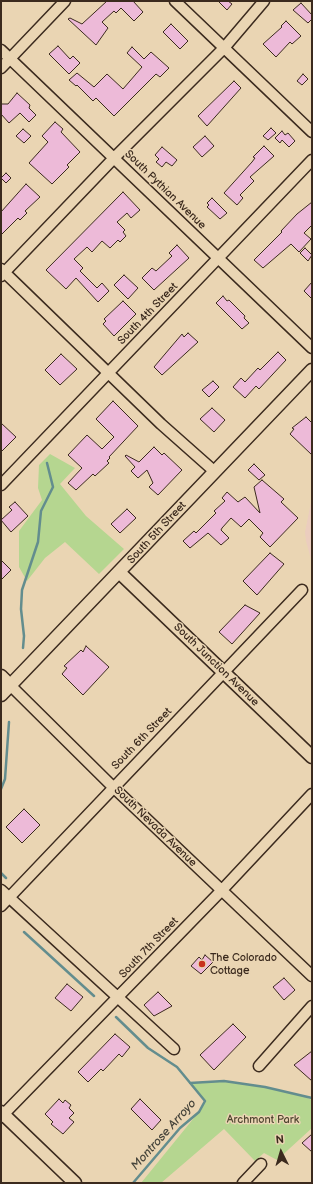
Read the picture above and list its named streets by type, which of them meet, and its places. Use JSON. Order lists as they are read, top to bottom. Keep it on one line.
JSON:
{"streets":{"street":["South Pythian Avenue","South 4th Street","South 5th Street","South Junction Avenue","South 6th Street","South Nevada Avenue","South 7th Street"]},"crossings":[["South Pythian Avenue","South 4th Street"],["South 5th Street","South Junction Avenue"],["South 5th Street","South Nevada Avenue"],["South Junction Avenue","South 6th Street"],["South 6th Street","South Nevada Avenue"],["South Nevada Avenue","South 7th Street"]],"water":["Montrose Arroyo"],"parks":["Archmont Park"],"places":["The Colorado Cottage"],"north":"top"}
